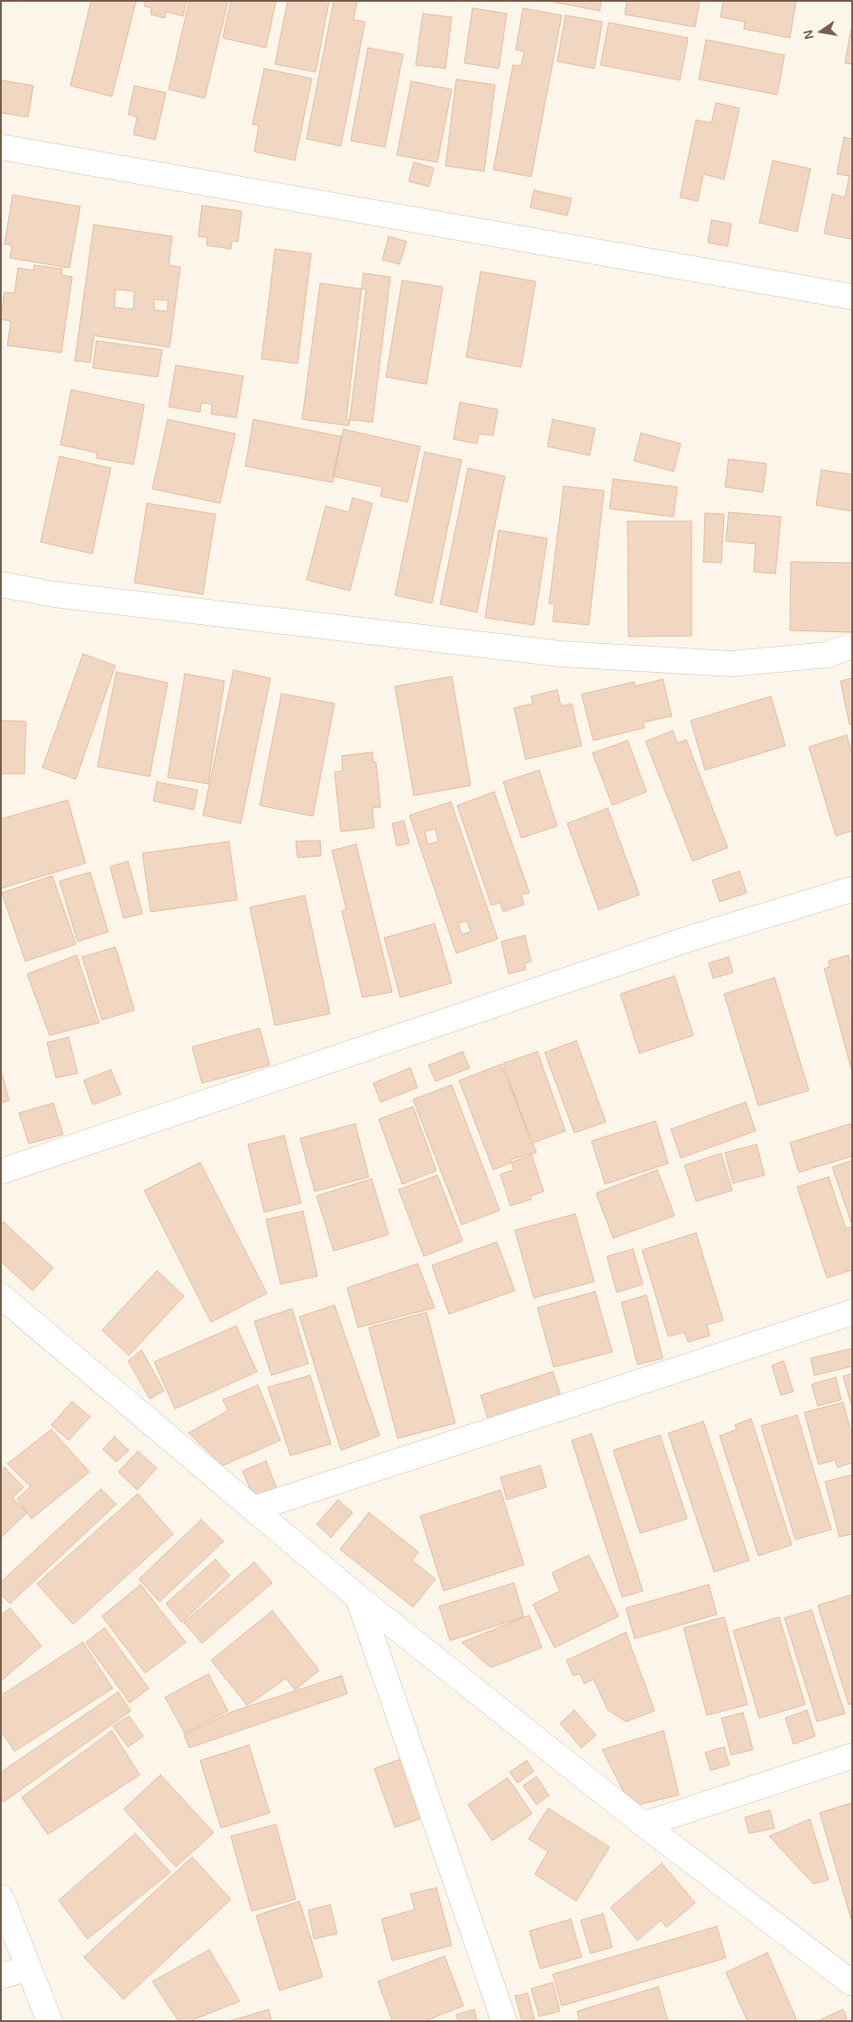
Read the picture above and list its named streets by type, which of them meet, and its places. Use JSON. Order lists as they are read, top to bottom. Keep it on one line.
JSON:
{"north":"left"}
